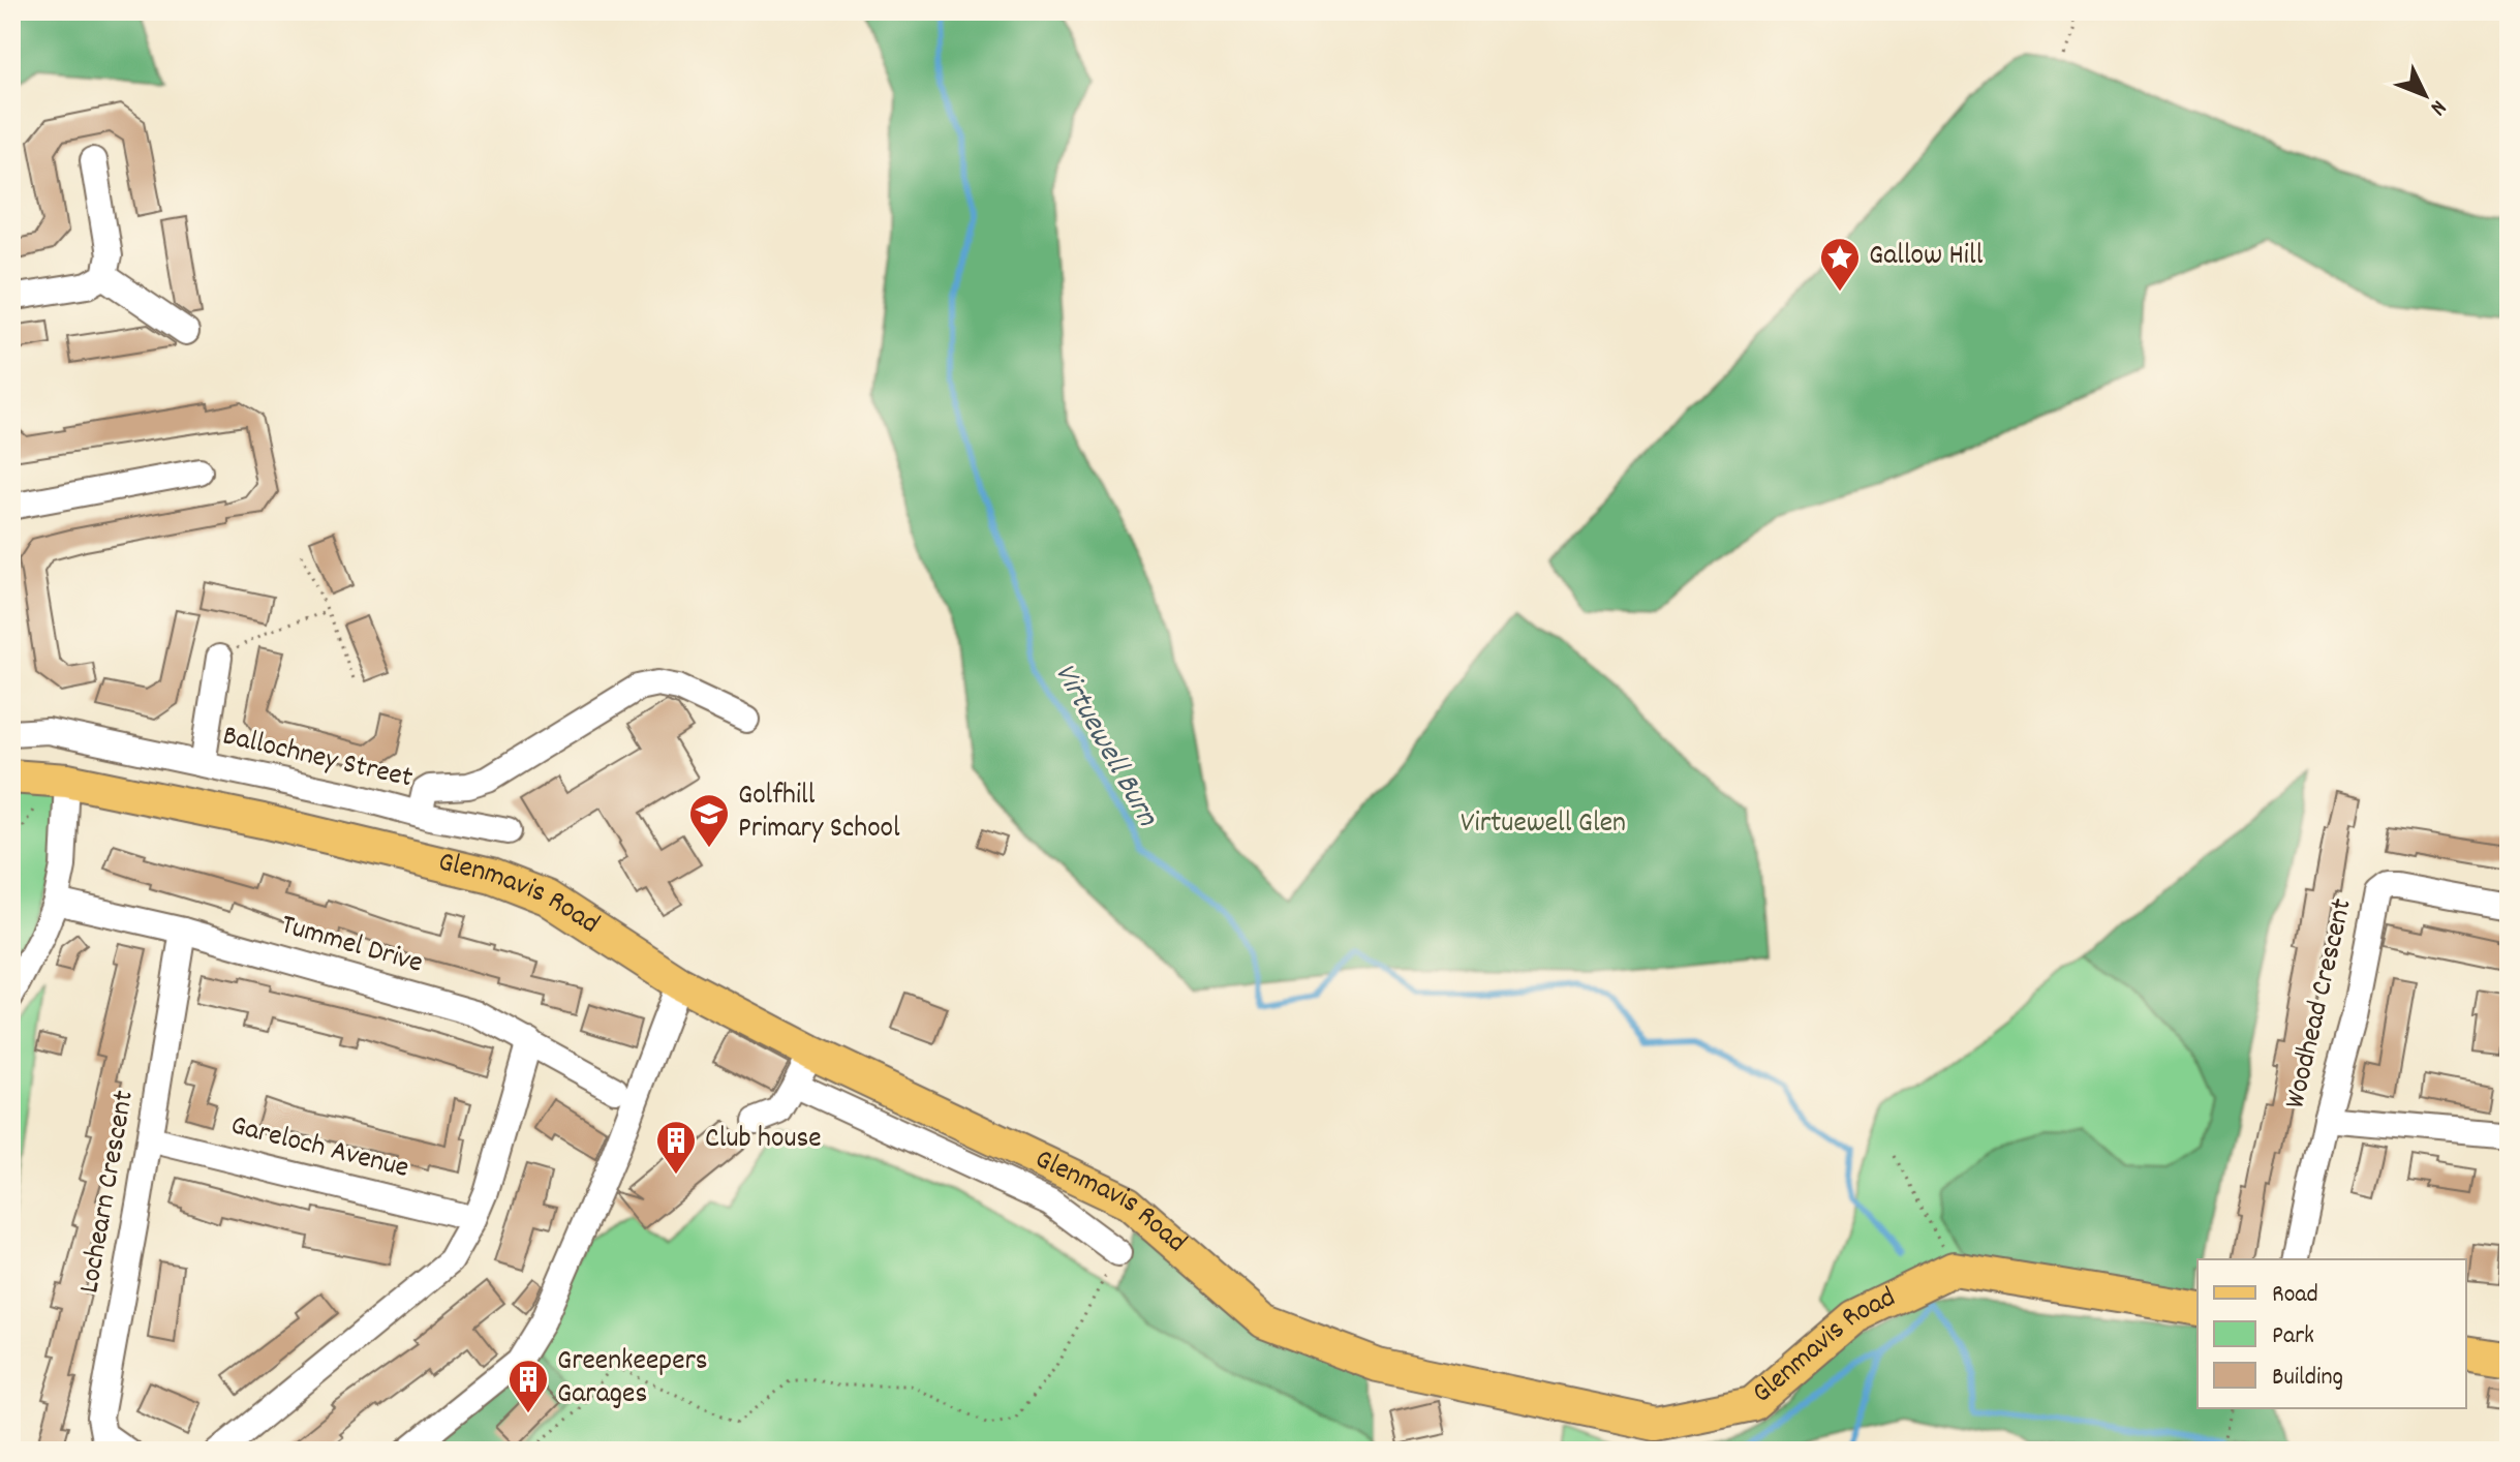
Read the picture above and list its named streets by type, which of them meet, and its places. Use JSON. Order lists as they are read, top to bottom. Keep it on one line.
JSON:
{"streets":{"main road":["Glenmavis Road"],"street":["Ballochney Street","Tummel Drive","Woodhead Crescent","Gareloch Avenue","Lochearn Crescent"]},"crossings":[["Tummel Drive","Lochearn Crescent"],["Gareloch Avenue","Lochearn Crescent"]],"water":["Virtuewell Burn"],"parks":["Virtuewell Glen"],"places":{"place":["Gallow Hill"],"school or university":["Golfhill Primary School"],"building":["Club house","Greenkeepers Garages"]},"legend":["Road","Park","Building"],"north":"bottom right"}
